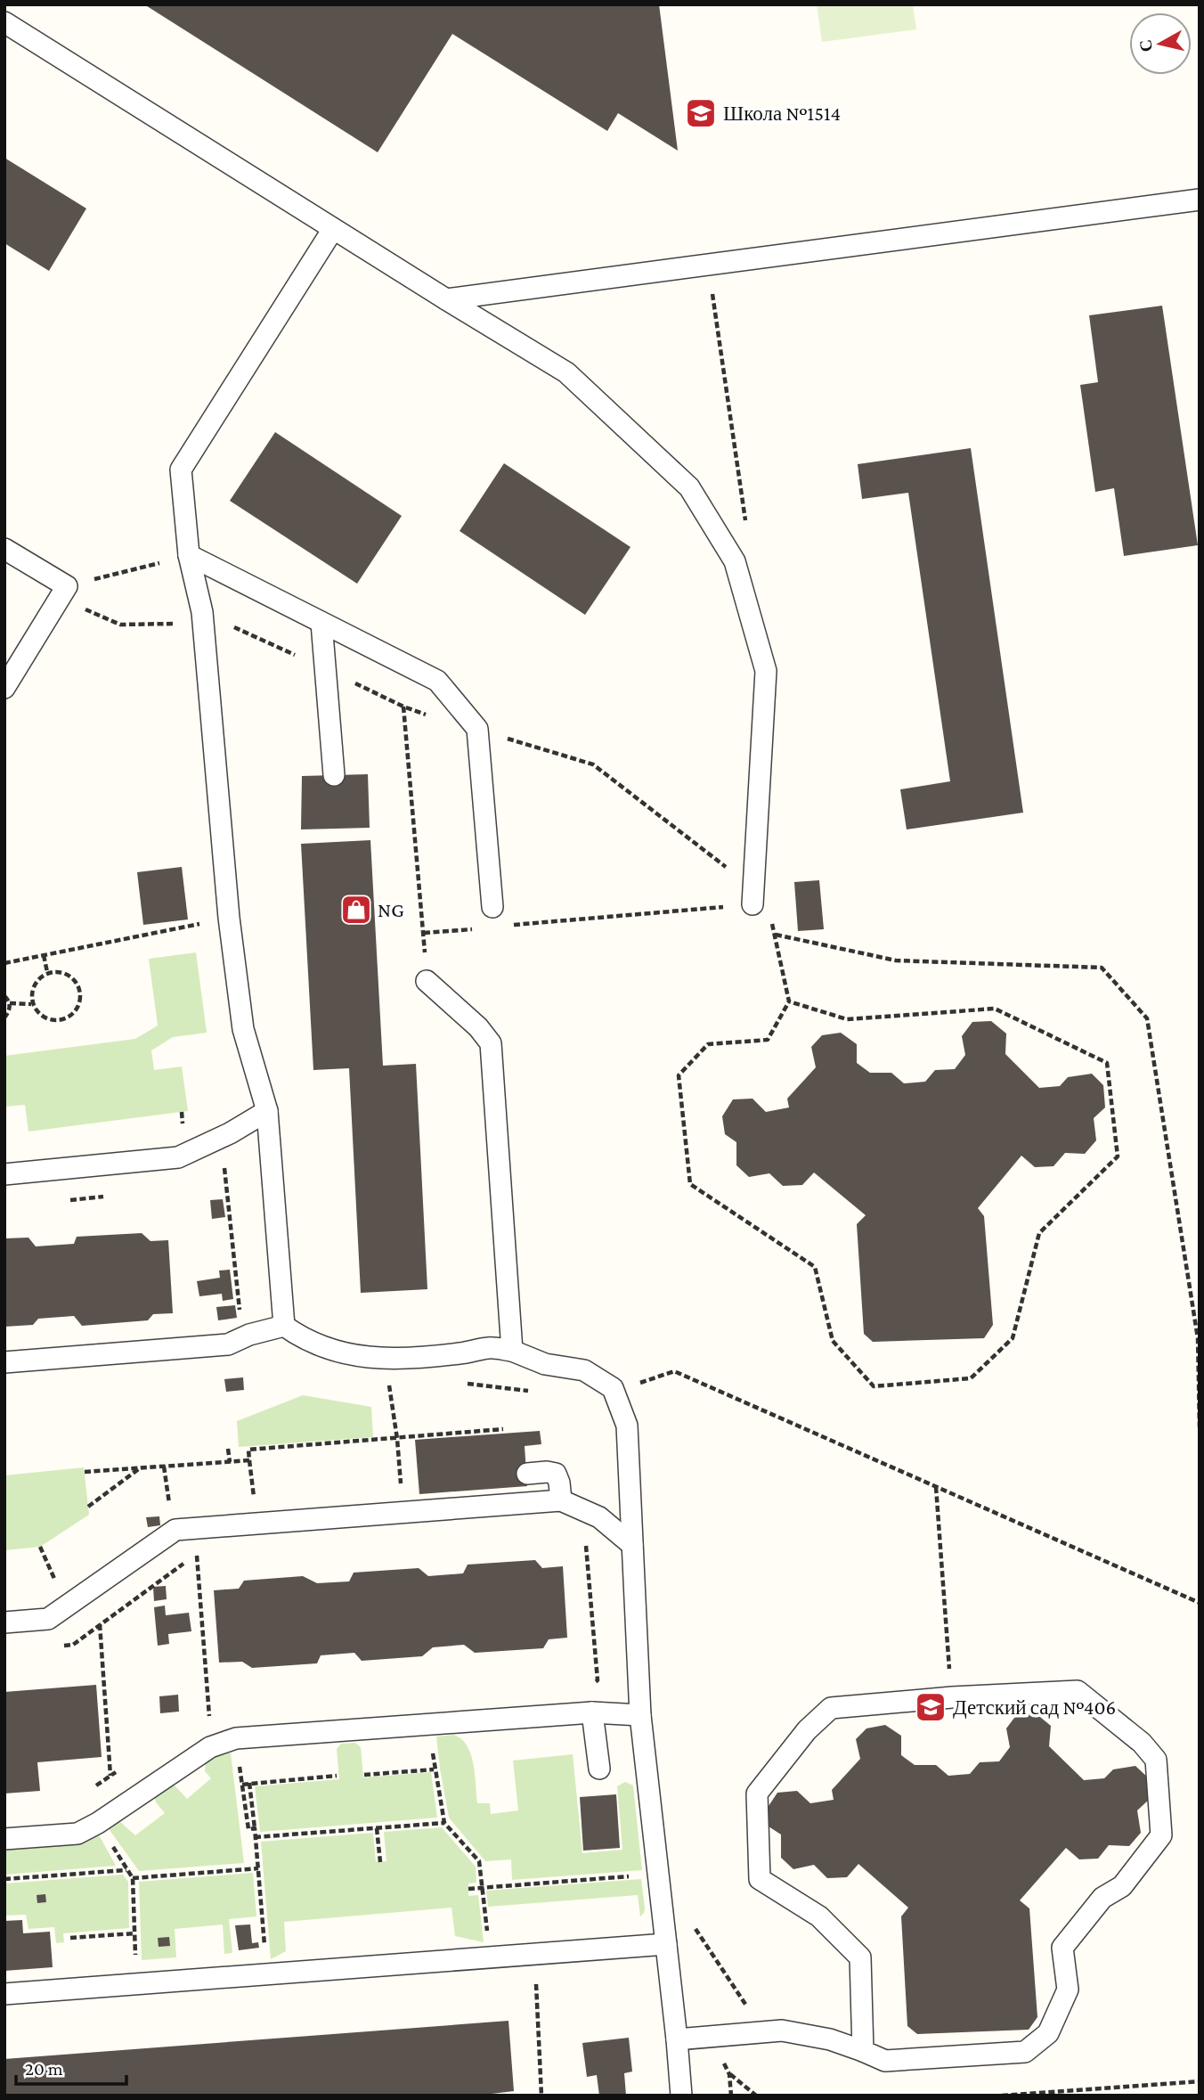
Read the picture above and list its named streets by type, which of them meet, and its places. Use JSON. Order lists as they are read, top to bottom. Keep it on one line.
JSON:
{"places":{"school or university":["Школа №1514","Детский сад №406"],"shop":["NG"]},"scale_bar":"20 m","north":"left"}
